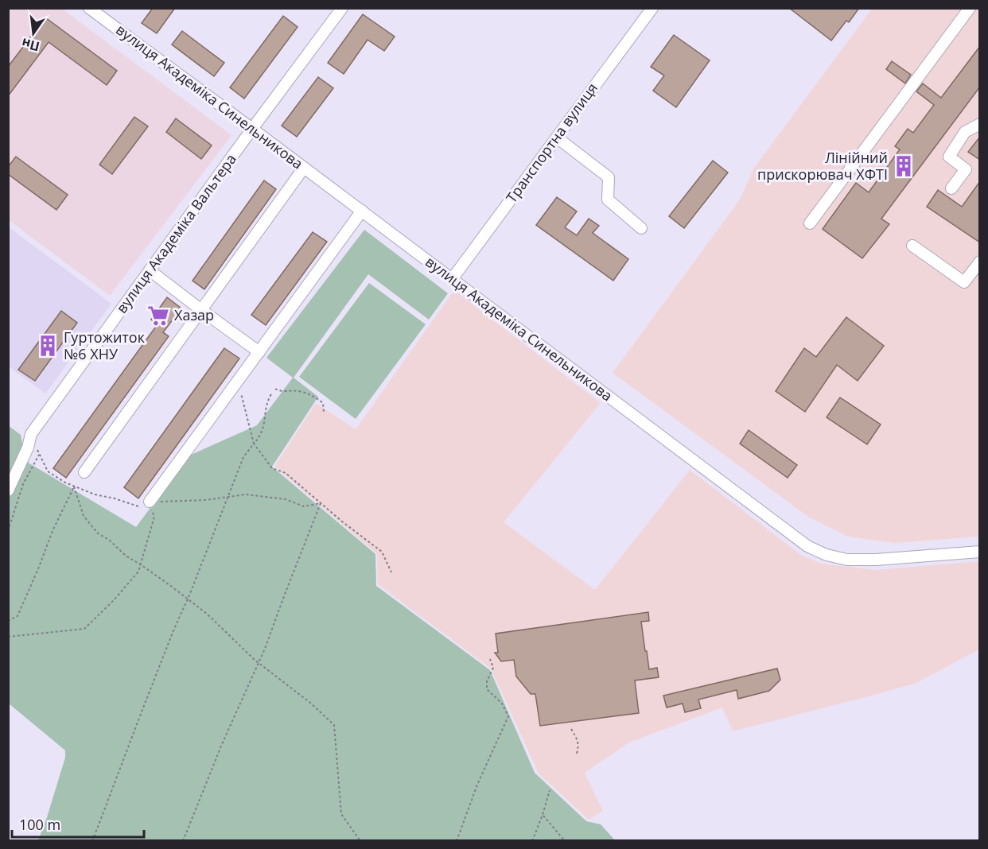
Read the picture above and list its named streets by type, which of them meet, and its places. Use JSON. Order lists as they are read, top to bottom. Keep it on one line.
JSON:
{"streets":{"street":["вулиця Академіка Синельникова","Транспортна вулиця","вулиця Академіка Вальтера"]},"crossings":[["вулиця Академіка Синельникова","Транспортна вулиця"],["вулиця Академіка Синельникова","вулиця Академіка Вальтера"]],"places":{"building":["Лінійний прискорювач ХФТІ","Гуртожиток №6 ХНУ"],"supermarket":["Хазар"]},"scale_bar":"100 m","north":"bottom"}
